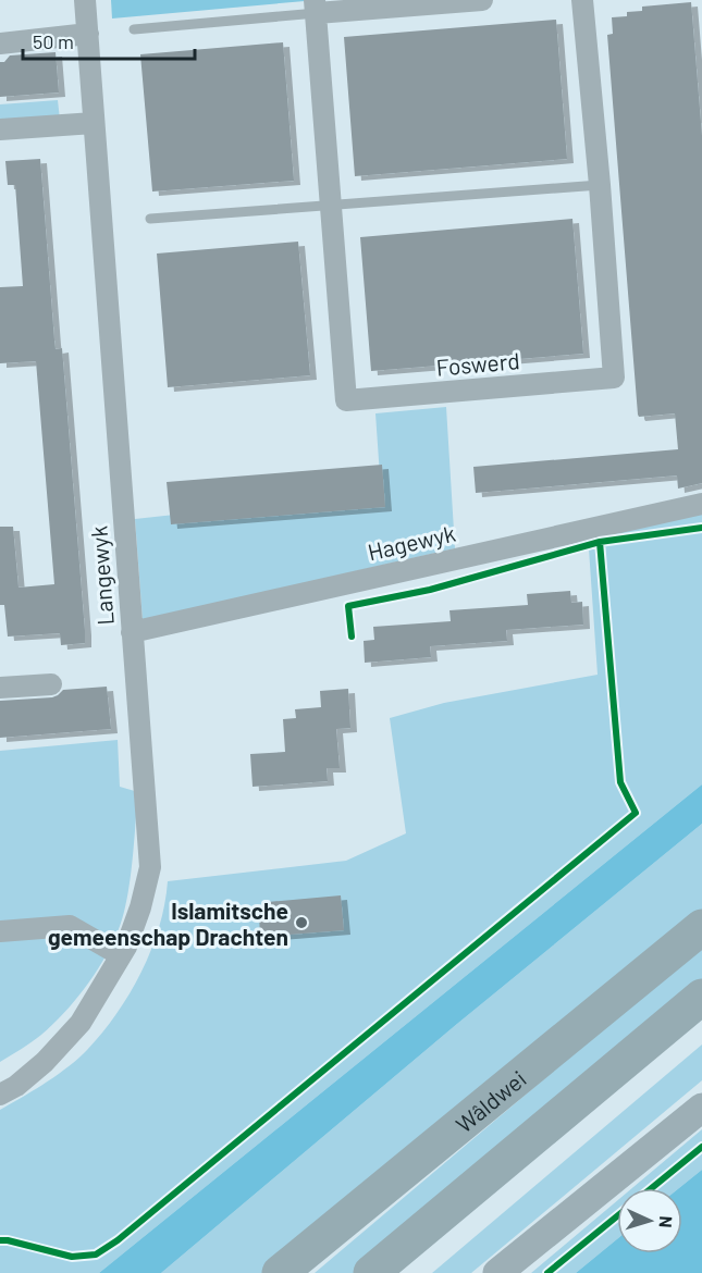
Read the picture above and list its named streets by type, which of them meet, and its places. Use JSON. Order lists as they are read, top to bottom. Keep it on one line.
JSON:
{"streets":{"highway":["Wâldwei"],"street":["Foswerd","Hagewyk","Langewyk"]},"crossings":[["Hagewyk","Langewyk"]],"places":["Islamitsche gemeenschap Drachten"],"scale_bar":"50 m","north":"right"}
